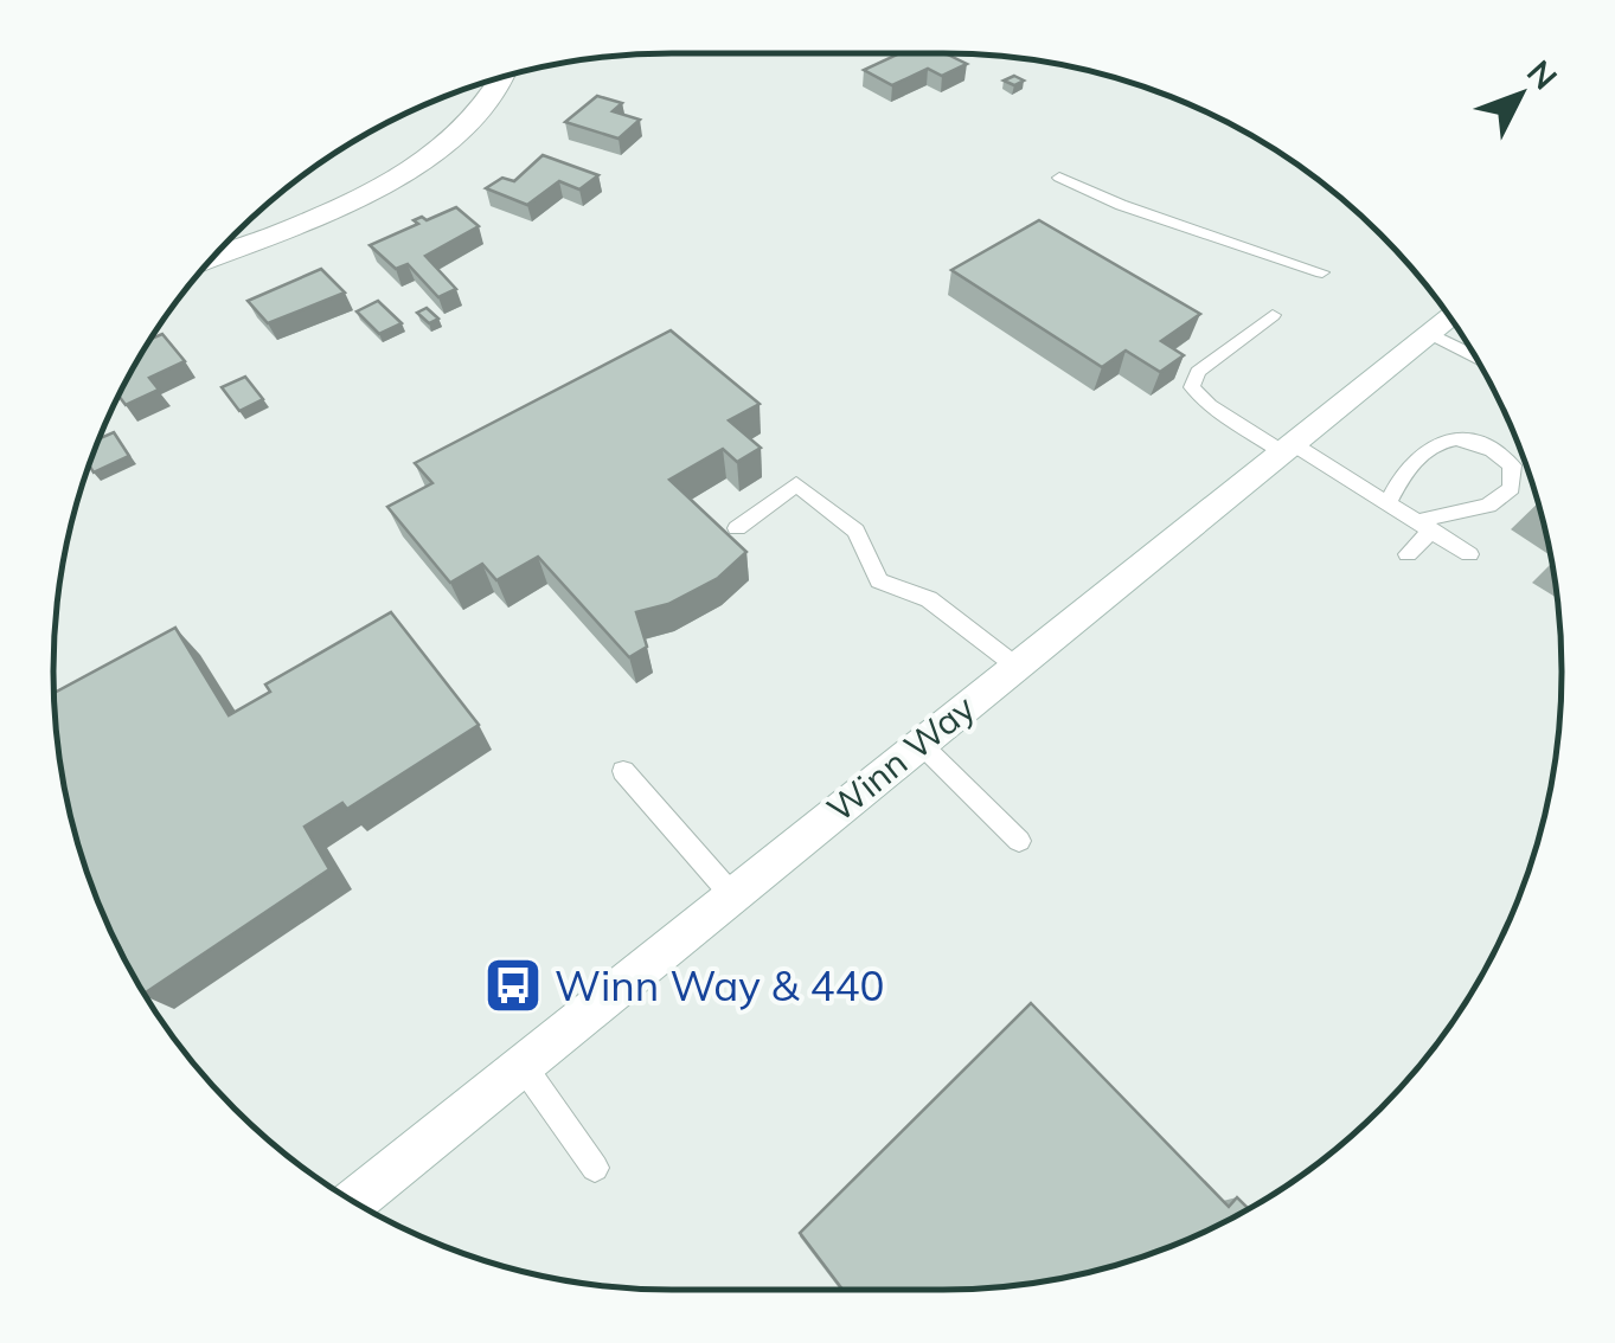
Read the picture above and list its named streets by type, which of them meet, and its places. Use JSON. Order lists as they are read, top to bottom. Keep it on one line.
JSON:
{"streets":{"street":["Winn Way"]},"places":{"bus stop":["Winn Way & 440"]},"north":"top right"}
